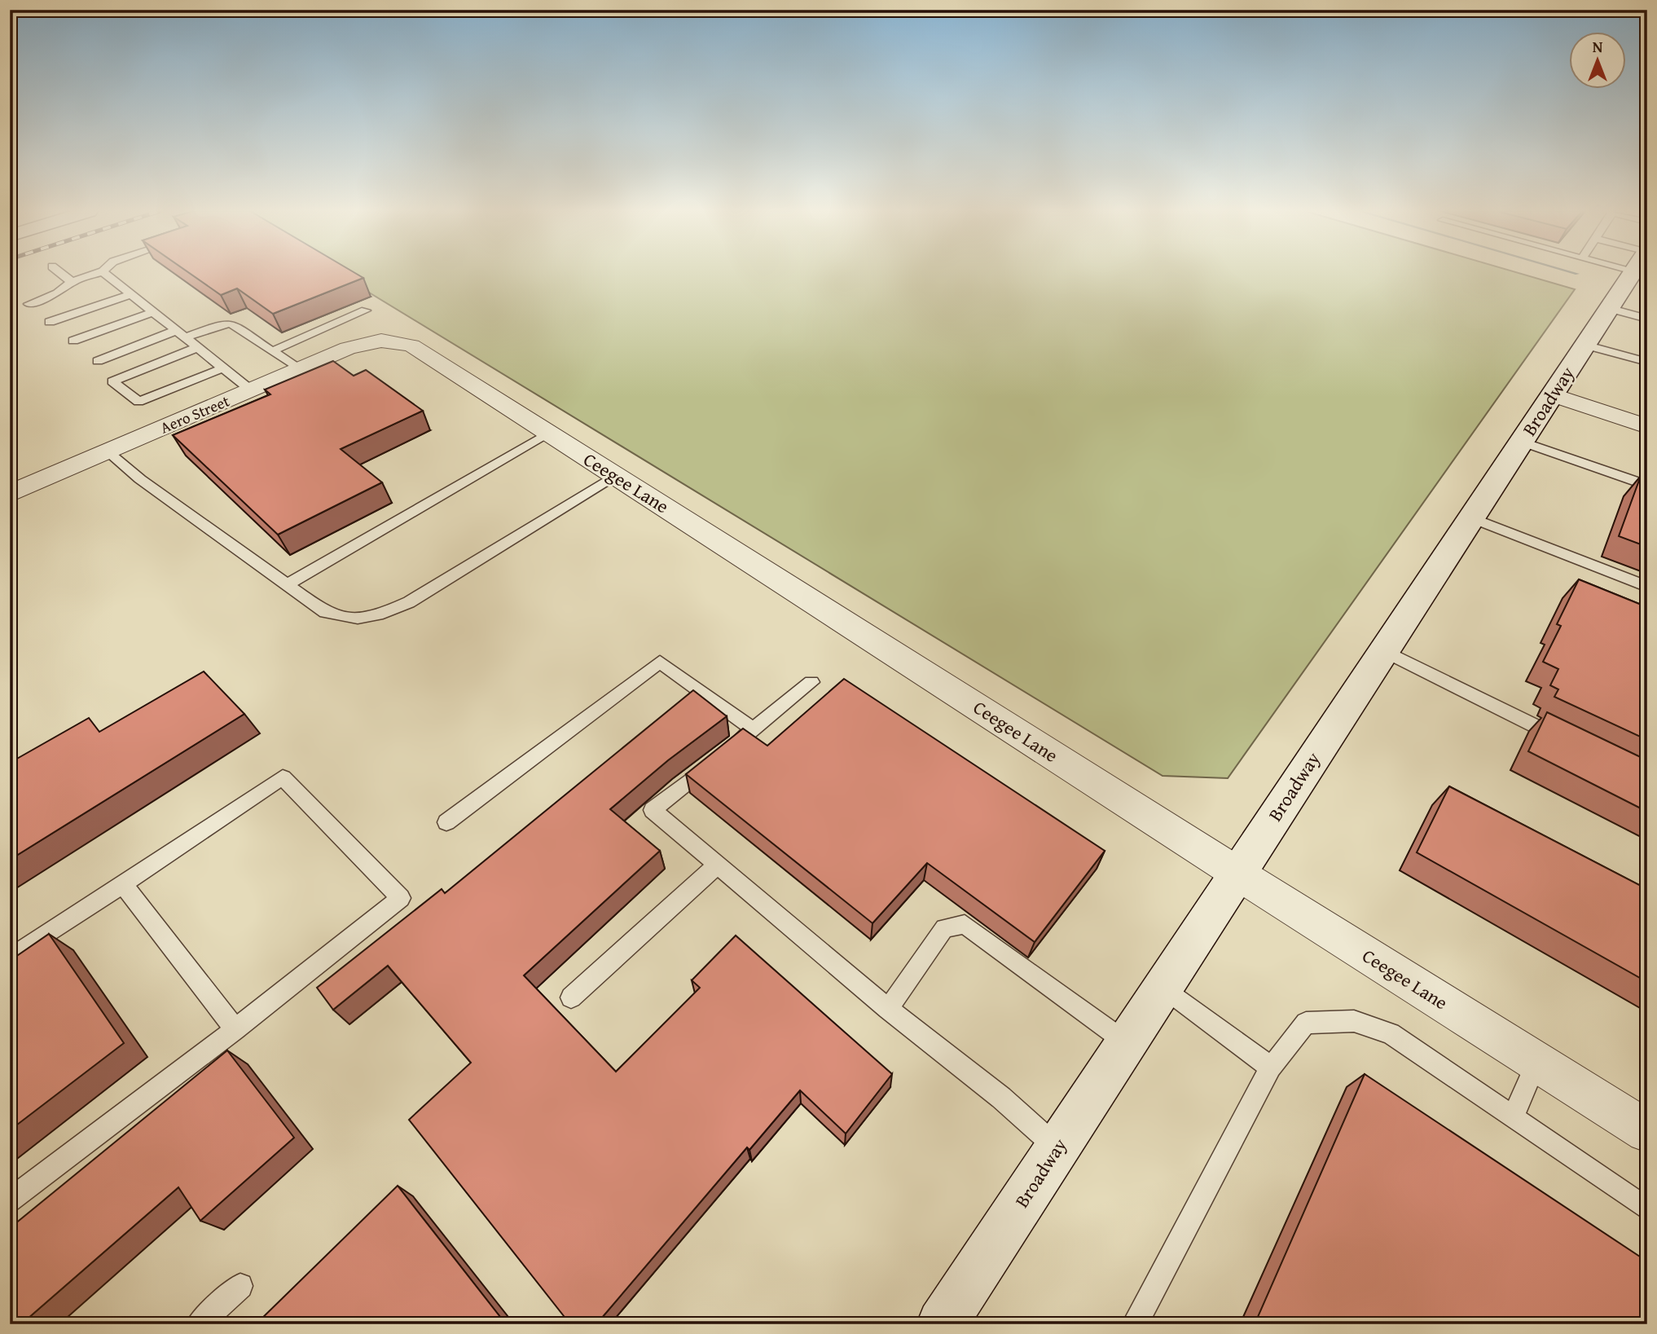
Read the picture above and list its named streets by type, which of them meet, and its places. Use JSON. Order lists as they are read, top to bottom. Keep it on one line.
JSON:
{"streets":{"main road":["Broadway"],"street":["Aero Street","Ceegee Lane"]},"crossings":[["Broadway","Ceegee Lane"],["Aero Street","Ceegee Lane"]],"north":"top"}
